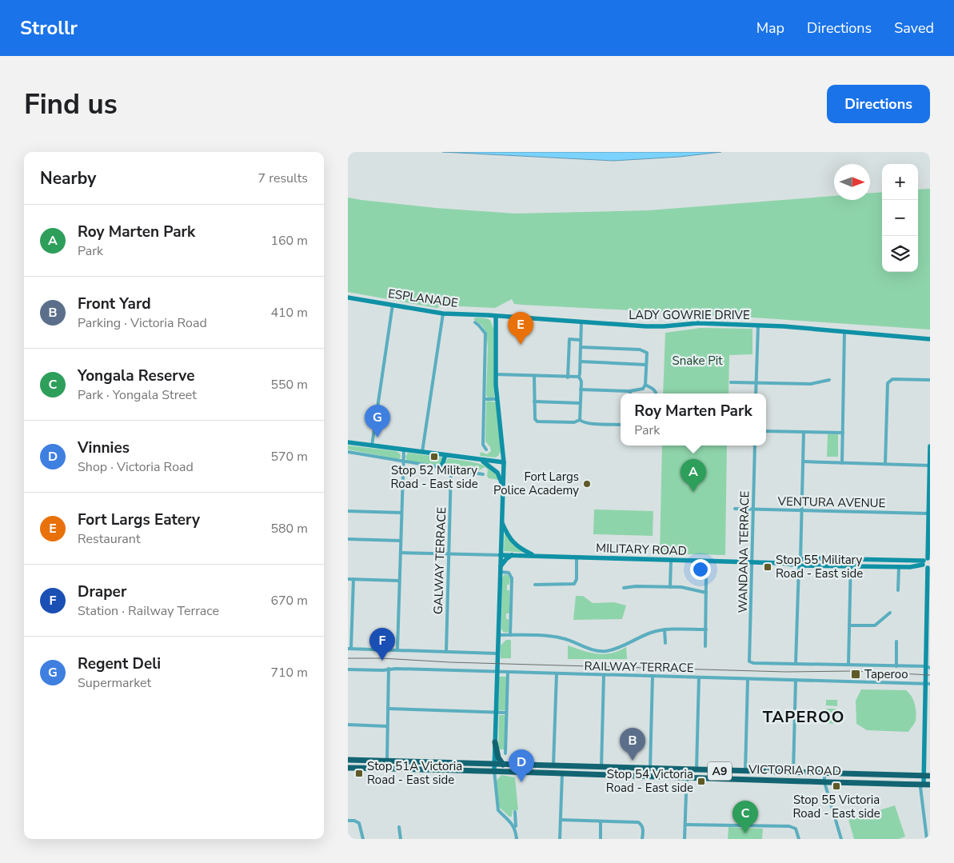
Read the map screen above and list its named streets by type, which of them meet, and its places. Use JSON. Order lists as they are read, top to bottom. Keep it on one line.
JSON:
{"streets":{"highway":["VICTORIA ROAD","A9"],"main road":["ESPLANADE","LADY GOWRIE DRIVE","MILITARY ROAD"],"street":["VENTURA AVENUE","WANDANA TERRACE","GALWAY TERRACE","RAILWAY TERRACE"]},"crossings":[["ESPLANADE","LADY GOWRIE DRIVE"],["VENTURA AVENUE","WANDANA TERRACE"],["MILITARY ROAD","WANDANA TERRACE"]],"districts":["TAPEROO"],"parks":["Snake Pit"],"places":{"transit":["Stop 52 Military Road - East side","Stop 55 Military Road - East side","Taperoo","Stop 51A Victoria Road - East side","Stop 54 Victoria Road - East side","Stop 55 Victoria Road - East side"],"other":["Fort Largs Police Academy"]},"north":"right","page":{"header":"Strollr","nav":["Map","Directions","Saved"],"buttons":"Directions","title":"Find us","heading":["Nearby","7 results"],"map_buttons":["+","−"],"list":[{"mark":"A","name":"Roy Marten Park","note":"Park","value":"160 m"},{"mark":"B","name":"Front Yard","note":"Parking · Victoria Road","value":"410 m"},{"mark":"C","name":"Yongala Reserve","note":"Park · Yongala Street","value":"550 m"},{"mark":"D","name":"Vinnies","note":"Shop · Victoria Road","value":"570 m"},{"mark":"E","name":"Fort Largs Eatery","note":"Restaurant","value":"580 m"},{"mark":"F","name":"Draper","note":"Station · Railway Terrace","value":"670 m"},{"mark":"G","name":"Regent Deli","note":"Supermarket","value":"710 m"}],"pins":["E","G","A","F","B","D","C"],"popup":["Roy Marten Park","Park"]}}
